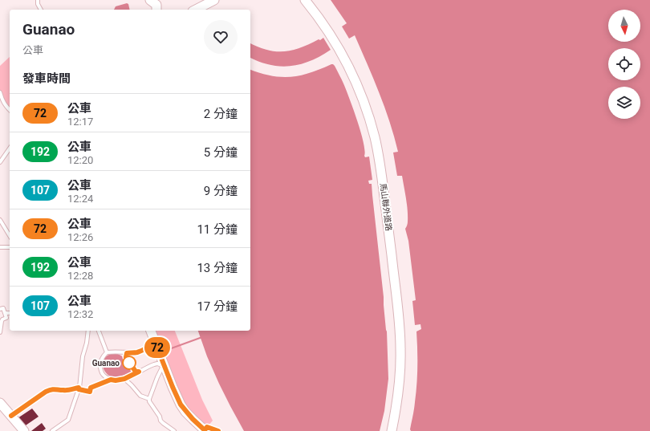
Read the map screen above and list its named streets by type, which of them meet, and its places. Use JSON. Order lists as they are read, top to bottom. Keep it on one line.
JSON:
{"streets":{"main road":["馬山聯外道路"]},"places":["Guanao"],"lines":["bus line 72"],"north":"bottom","page":{"on_map":"72","heading":[["Guanao","公車"],"發車時間"],"list":[{"mark":"72","name":"公車","note":"12:17","value":"2 分鐘"},{"mark":"192","name":"公車","note":"12:20","value":"5 分鐘"},{"mark":"107","name":"公車","note":"12:24","value":"9 分鐘"},{"mark":"72","name":"公車","note":"12:26","value":"11 分鐘"},{"mark":"192","name":"公車","note":"12:28","value":"13 分鐘"},{"mark":"107","name":"公車","note":"12:32","value":"17 分鐘"}]}}
